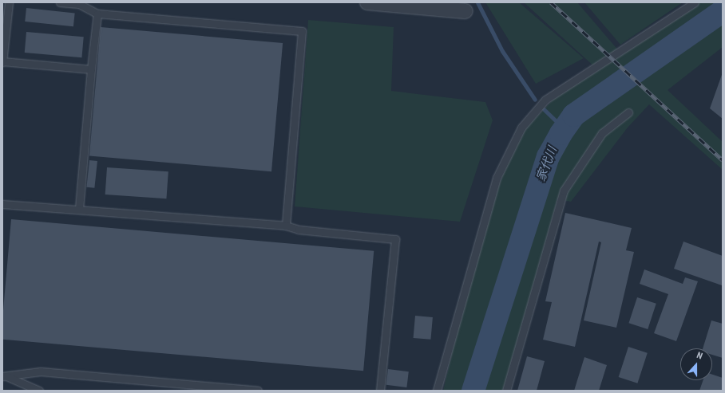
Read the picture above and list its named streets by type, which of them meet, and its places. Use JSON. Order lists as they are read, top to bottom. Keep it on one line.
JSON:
{"water":["家代川"],"north":"top"}
